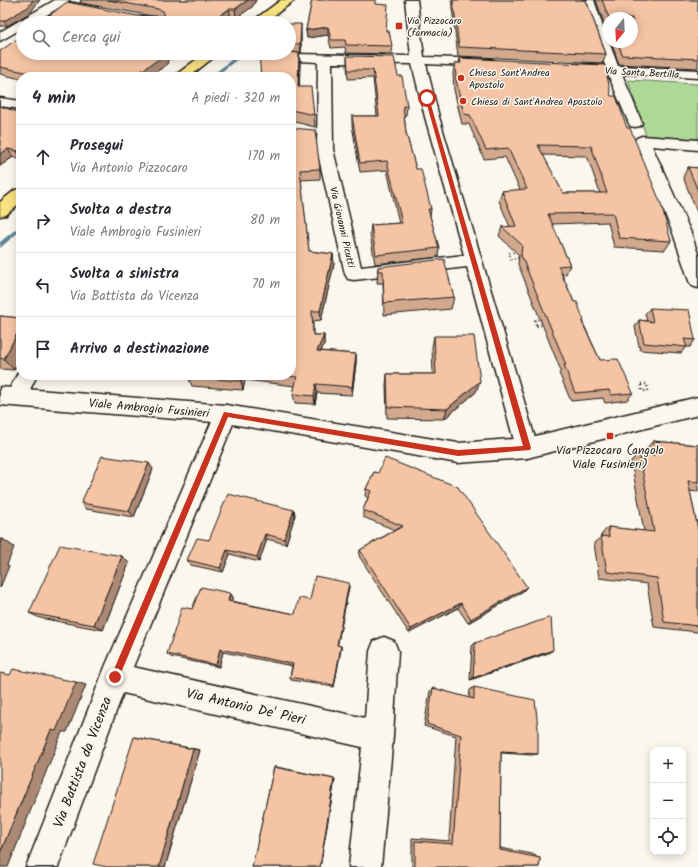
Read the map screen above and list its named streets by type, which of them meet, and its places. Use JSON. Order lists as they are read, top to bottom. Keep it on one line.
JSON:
{"streets":{"street":["Via Santa Bertilla","Via Giovanni Picutti","Viale Ambrogio Fusinieri","Via Antonio De' Pieri","Via Battista da Vicenza"]},"crossings":[["Viale Ambrogio Fusinieri","Via Battista da Vicenza"],["Via Antonio De' Pieri","Via Battista da Vicenza"]],"places":{"transit":["Via Pizzocaro (farmacia)","Via Pizzocaro (angolo Viale Fusinieri)"],"other":["Chiesa Sant'Andrea Apostolo","Chiesa di Sant'Andrea Apostolo"]},"north":"bottom","page":{"search":"Cerca qui","heading":["4 min","A piedi · 320 m"],"list":[["Prosegui","Via Antonio Pizzocaro","170 m"],["Svolta a destra","Viale Ambrogio Fusinieri","80 m"],["Svolta a sinistra","Via Battista da Vicenza","70 m"],"Arrivo a destinazione"],"map_buttons":["+","−"]}}
